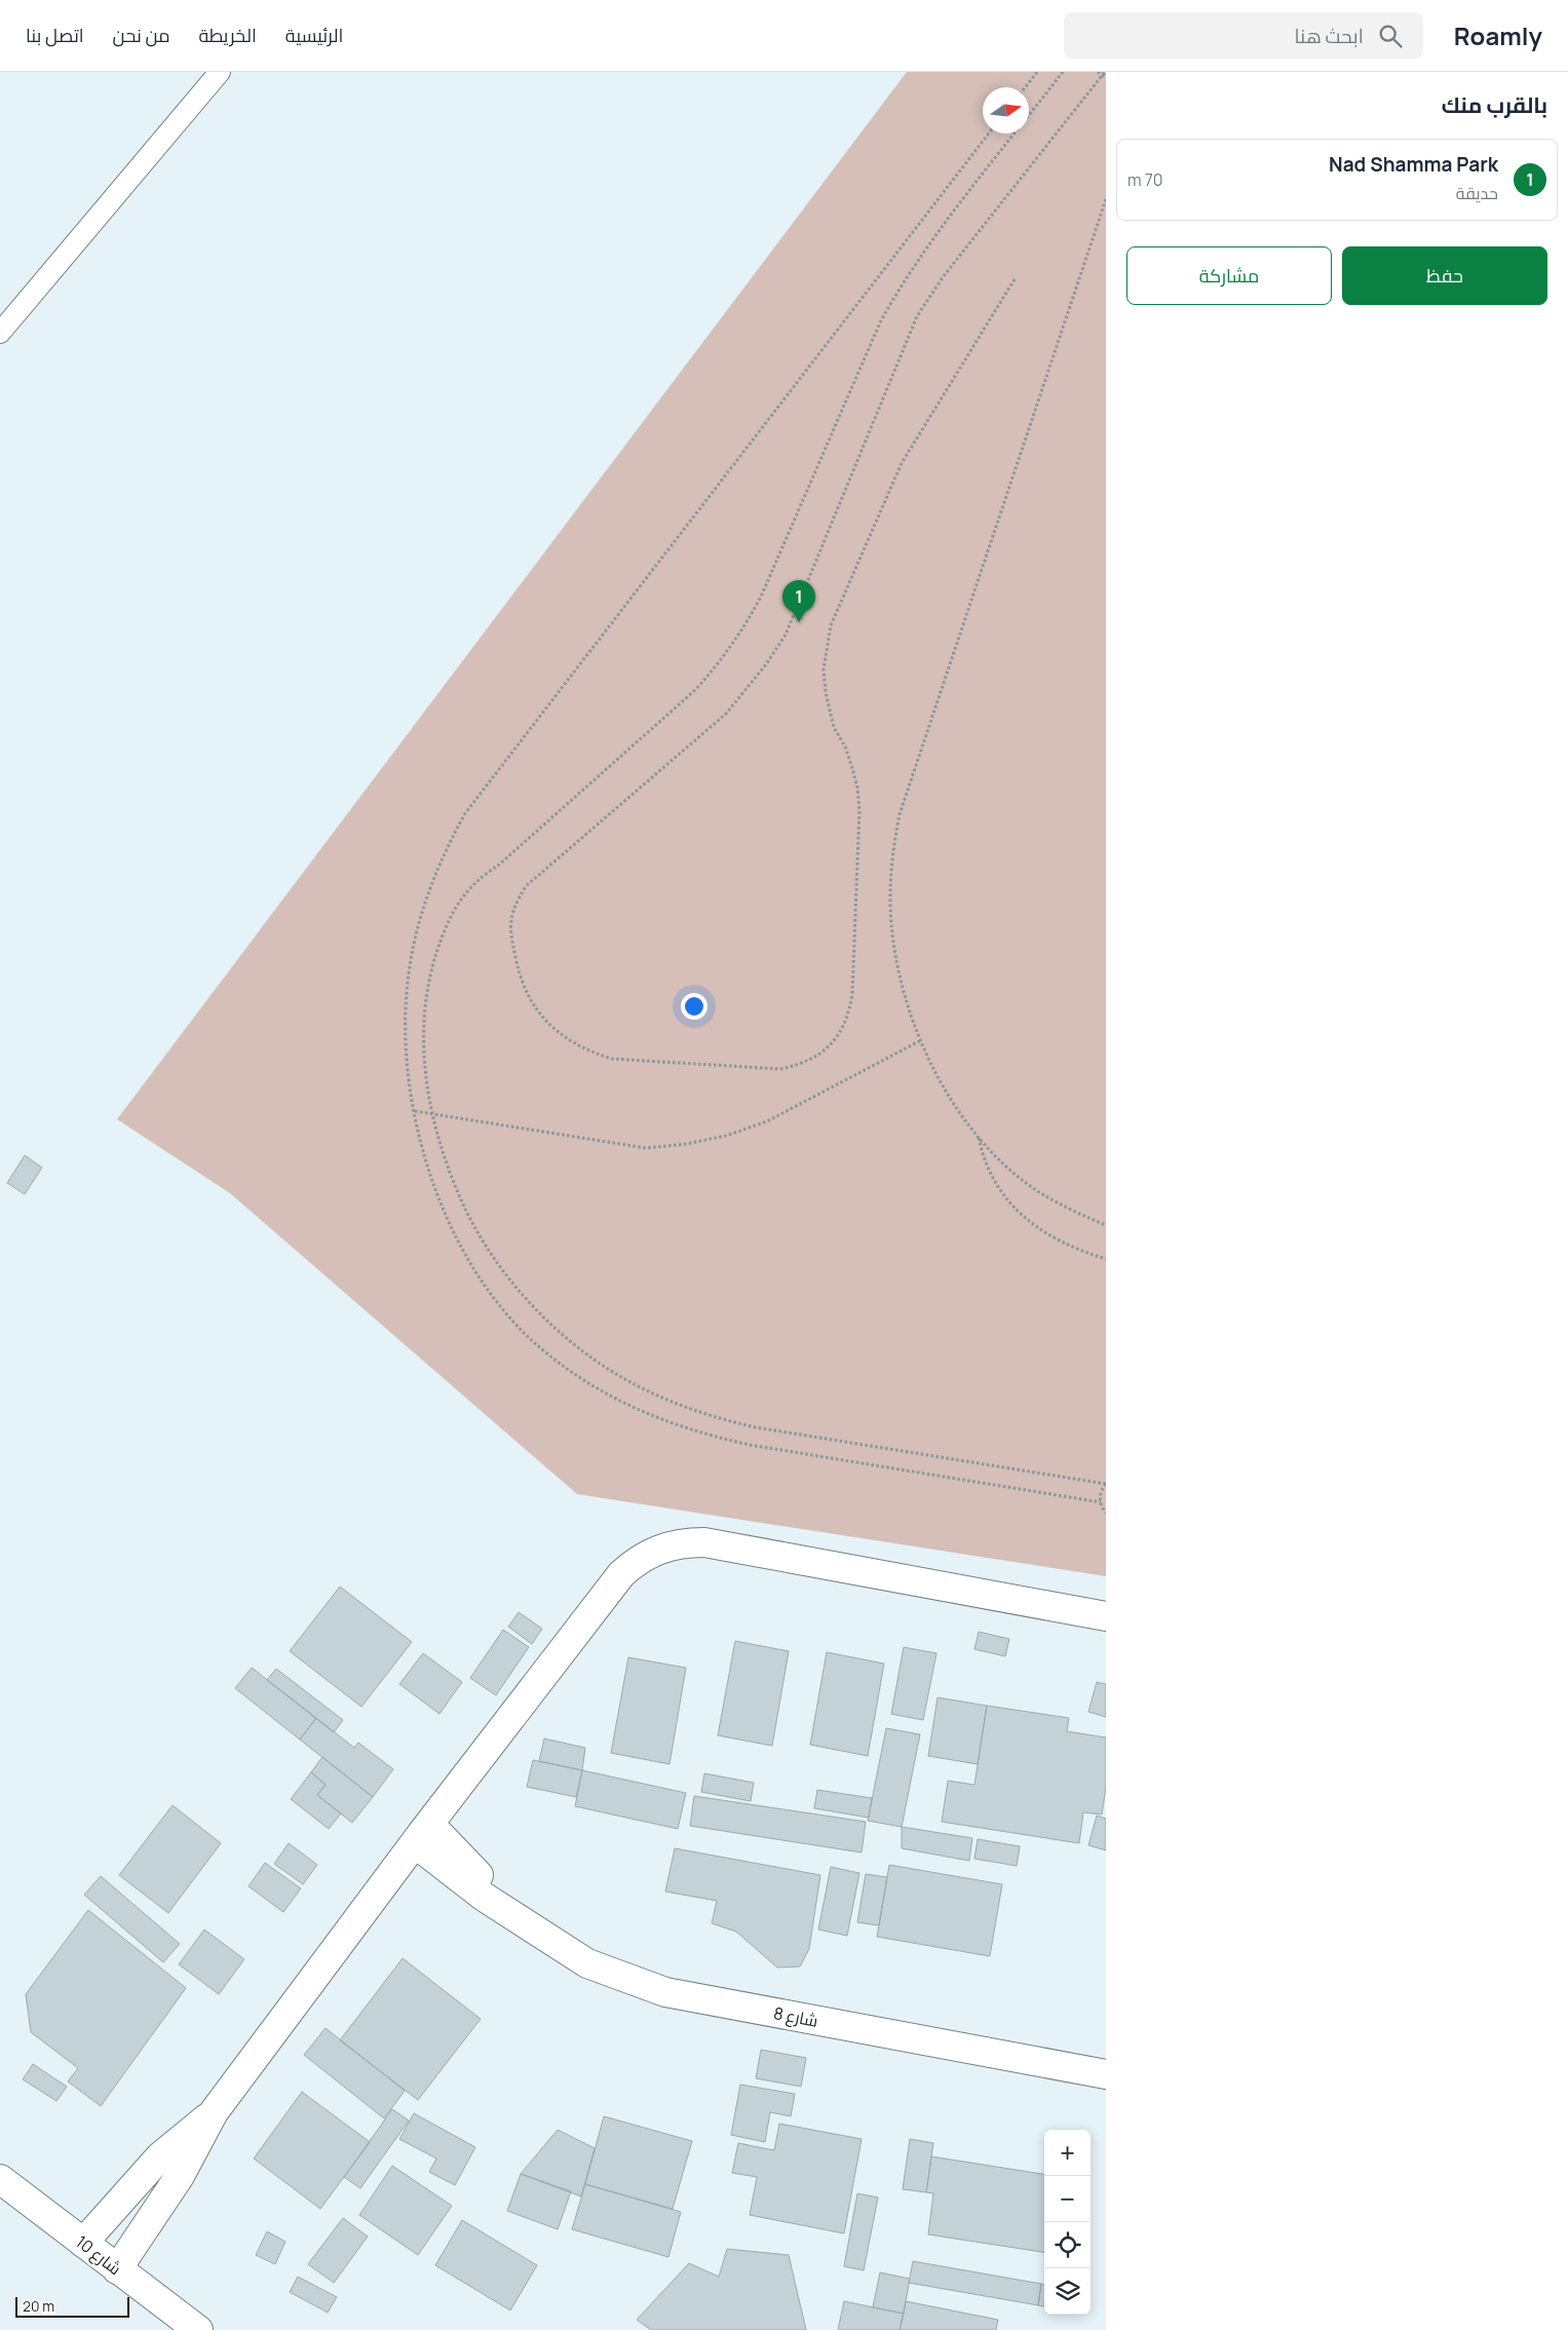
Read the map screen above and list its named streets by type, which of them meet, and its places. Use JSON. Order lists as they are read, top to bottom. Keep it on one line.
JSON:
{"streets":{"street":["شارع 8","شارع 10"]},"scale_bar":"20 m","north":"right","page":{"header":"Roamly","search":"ابحث هنا","nav":["الرئيسية","الخريطة","من نحن","اتصل بنا"],"heading":"بالقرب منك","list":[{"mark":"1","name":"Nad Shamma Park","note":"حديقة","value":"70 m"}],"buttons":["حفظ","مشاركة"],"pins":"1","map_buttons":["+","−"],"scale":"20 m"}}
